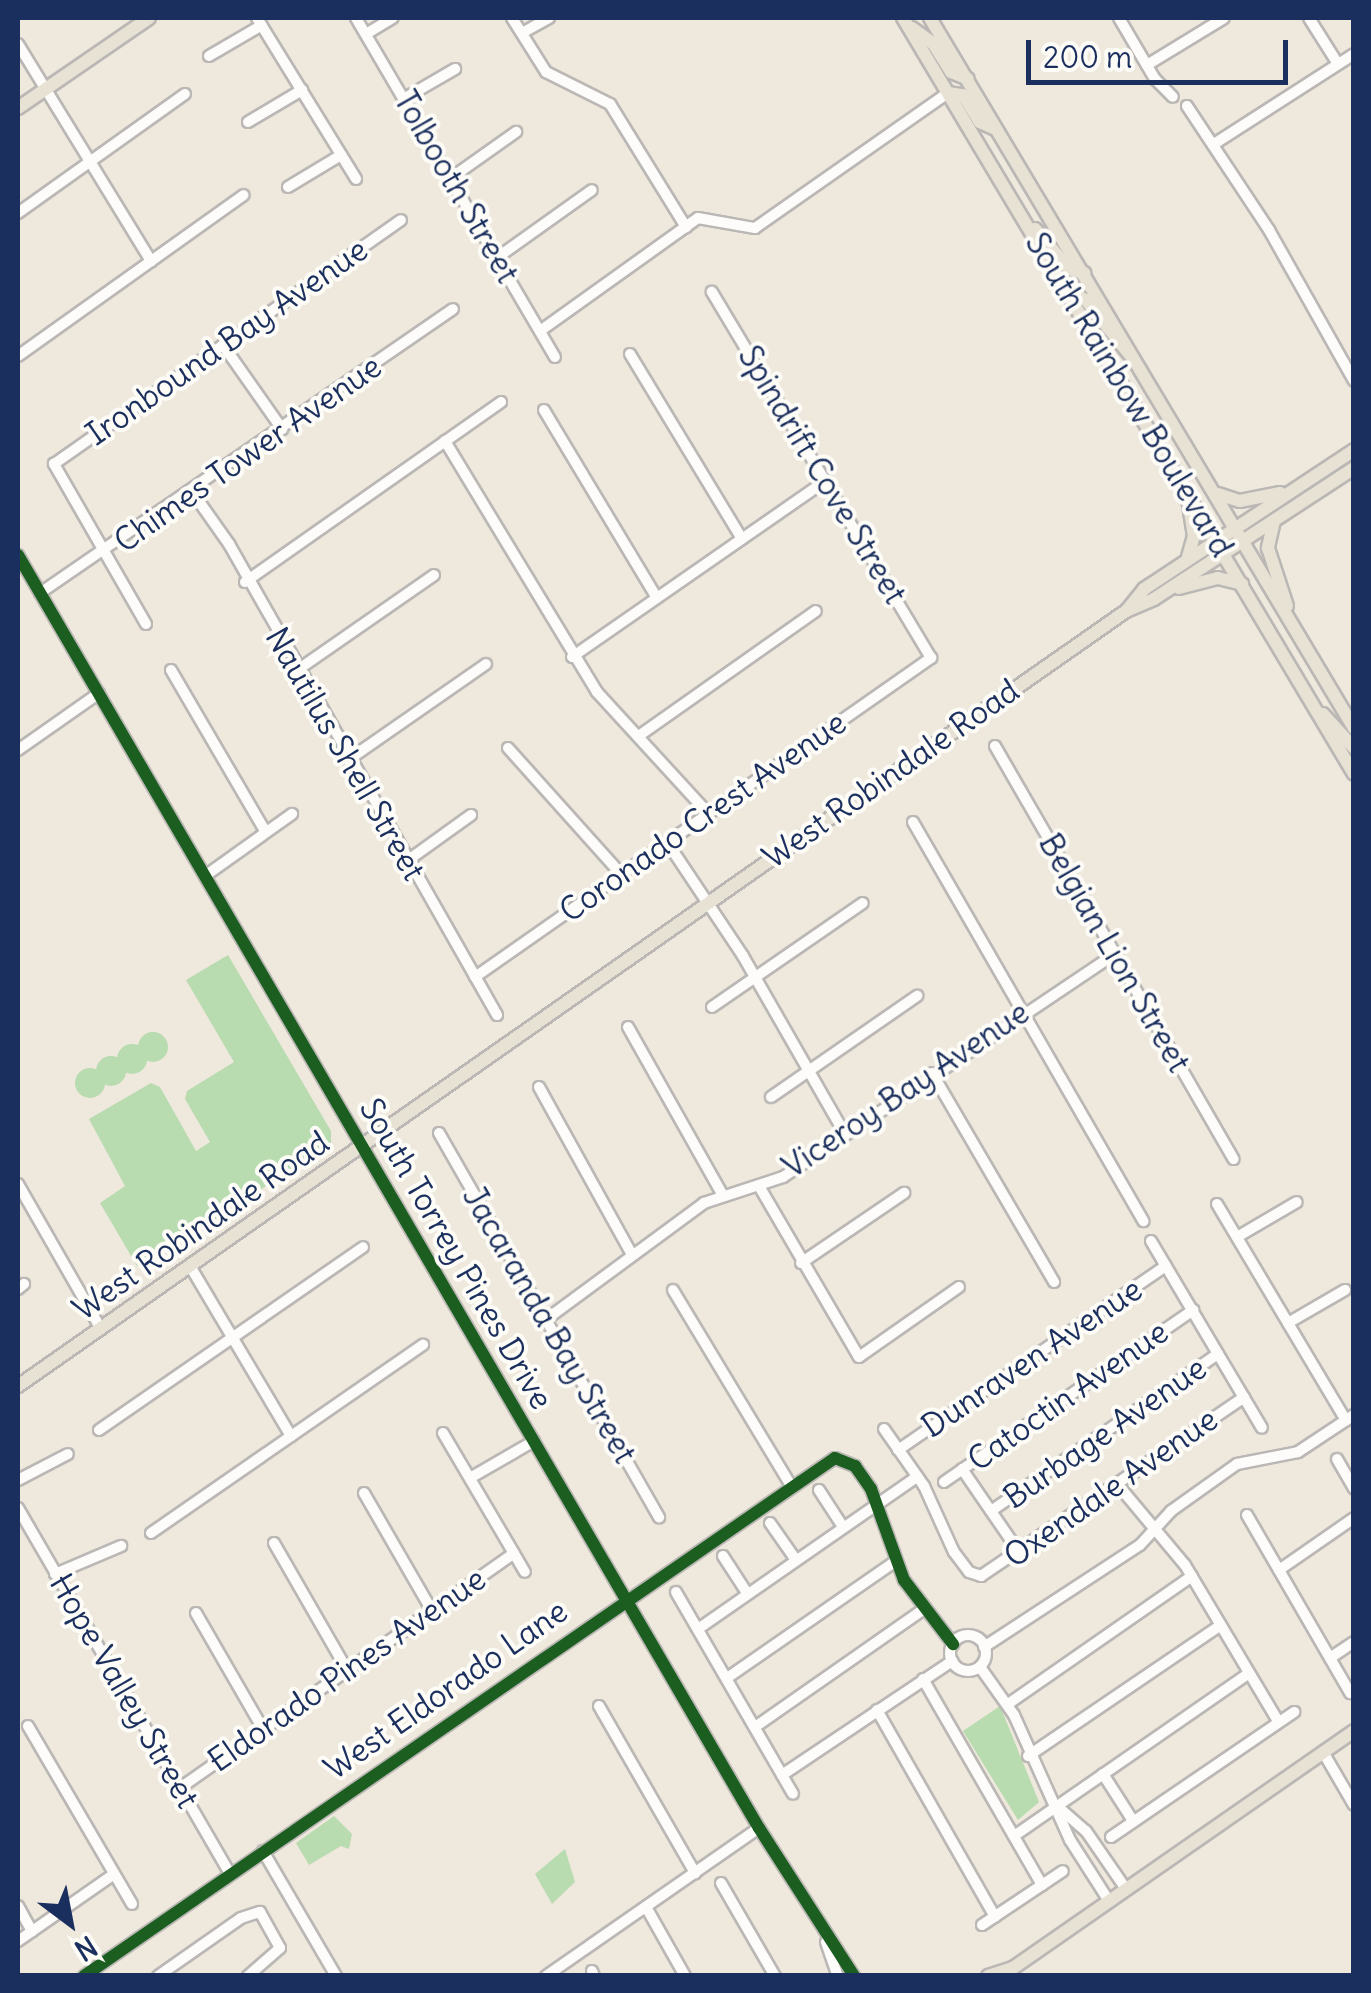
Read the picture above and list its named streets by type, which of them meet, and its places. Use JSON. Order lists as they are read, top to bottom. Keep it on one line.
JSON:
{"streets":{"main road":["South Rainbow Boulevard","West Robindale Road"],"street":["Tolbooth Street","Ironbound Bay Avenue","Chimes Tower Avenue","Spindrift Cove Street","Nautilus Shell Street","Coronado Crest Avenue","Belgian Lion Street","Viceroy Bay Avenue","South Torrey Pines Drive","Jacaranda Bay Street","Dunraven Avenue","Catoctin Avenue","Burbage Avenue","Oxendale Avenue","Eldorado Pines Avenue","West Eldorado Lane","Hope Valley Street"]},"crossings":[["Ironbound Bay Avenue","Chimes Tower Avenue"],["South Rainbow Boulevard","West Robindale Road"],["Chimes Tower Avenue","Nautilus Shell Street"],["Chimes Tower Avenue","South Torrey Pines Drive"],["Spindrift Cove Street","Coronado Crest Avenue"],["Nautilus Shell Street","Coronado Crest Avenue"],["West Robindale Road","South Torrey Pines Drive"],["Belgian Lion Street","Viceroy Bay Avenue"],["Viceroy Bay Avenue","Jacaranda Bay Street"],["South Torrey Pines Drive","West Eldorado Lane"],["Eldorado Pines Avenue","Hope Valley Street"],["West Eldorado Lane","Hope Valley Street"]],"scale_bar":"200 m","north":"bottom right"}
